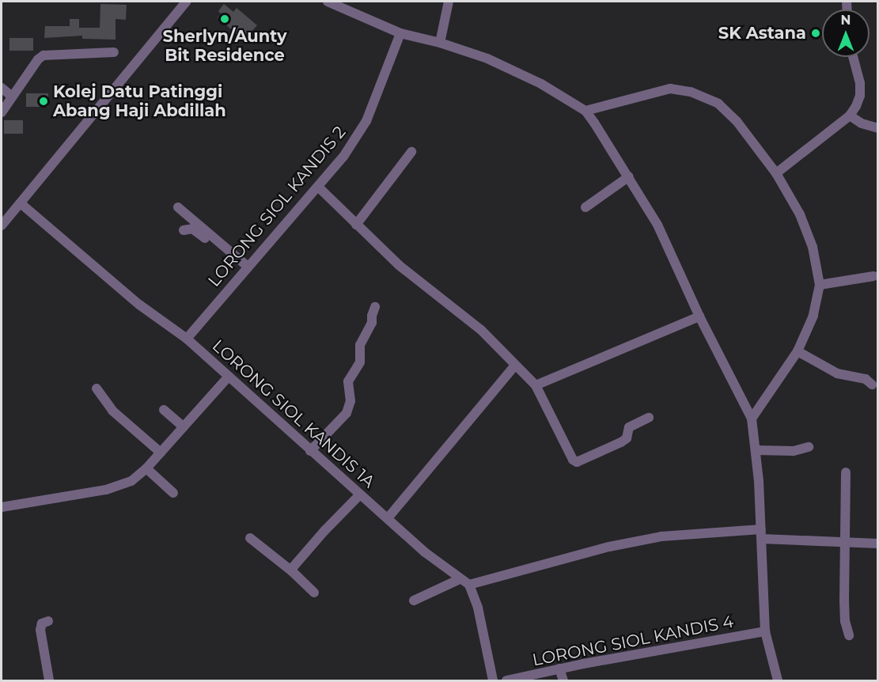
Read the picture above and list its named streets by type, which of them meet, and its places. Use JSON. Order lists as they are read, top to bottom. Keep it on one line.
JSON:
{"streets":{"street":["LORONG SIOL KANDIS 2","LORONG SIOL KANDIS 1A","LORONG SIOL KANDIS 4"]},"crossings":[["LORONG SIOL KANDIS 2","LORONG SIOL KANDIS 1A"]],"places":["Sherlyn/Aunty Bit Residence","SK Astana","Kolej Datu Patinggi Abang Haji Abdillah"],"north":"top"}
